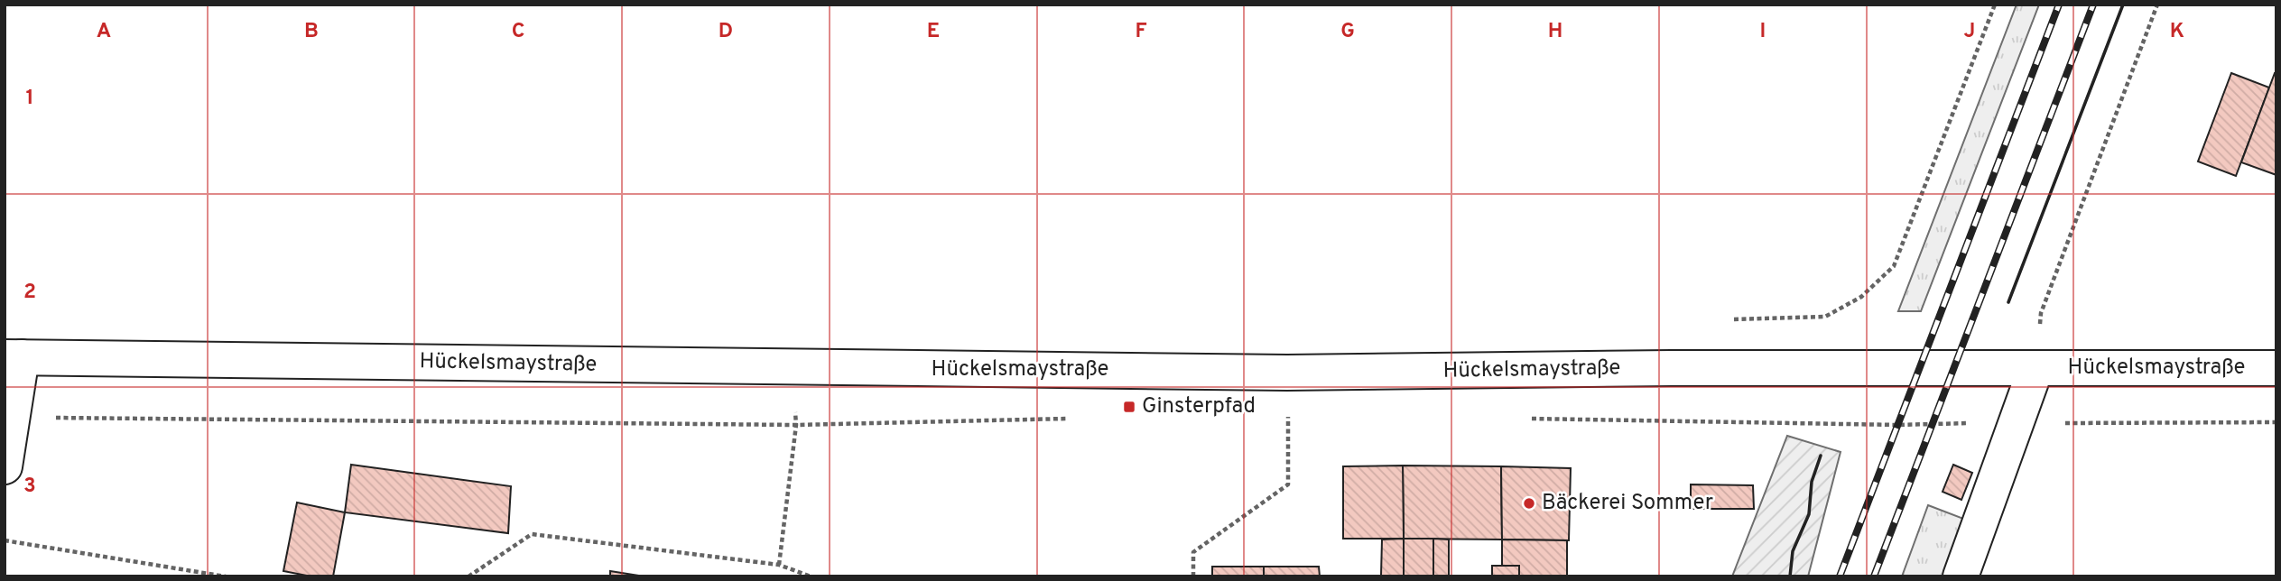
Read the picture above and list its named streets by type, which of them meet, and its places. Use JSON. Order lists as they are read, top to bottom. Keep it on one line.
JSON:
{"streets":{"main road":["Hückelsmaystraße"]},"places":{"transit":["Ginsterpfad"],"other":["Bäckerei Sommer"]},"grid":{"columns":["A","B","C","D","E","F","G","H","I","J","K"],"rows":["1","2","3"]}}
